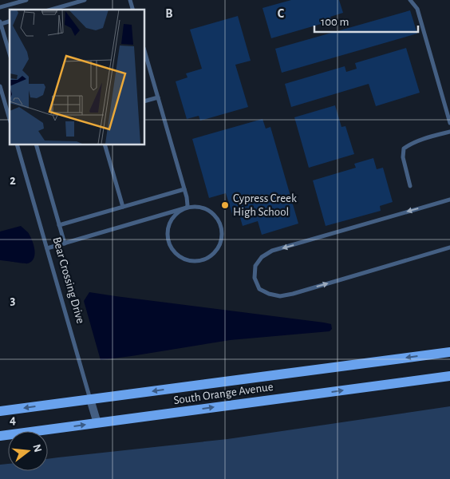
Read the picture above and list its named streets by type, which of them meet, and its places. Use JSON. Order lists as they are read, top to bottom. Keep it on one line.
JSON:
{"streets":{"main road":["South Orange Avenue"],"street":["Bear Crossing Drive"]},"crossings":[["Bear Crossing Drive","South Orange Avenue"]],"places":["Cypress Creek High School"],"scale_bar":"100 m","north":"right","grid":{"columns":["B","C"],"rows":["2","3","4"]}}
